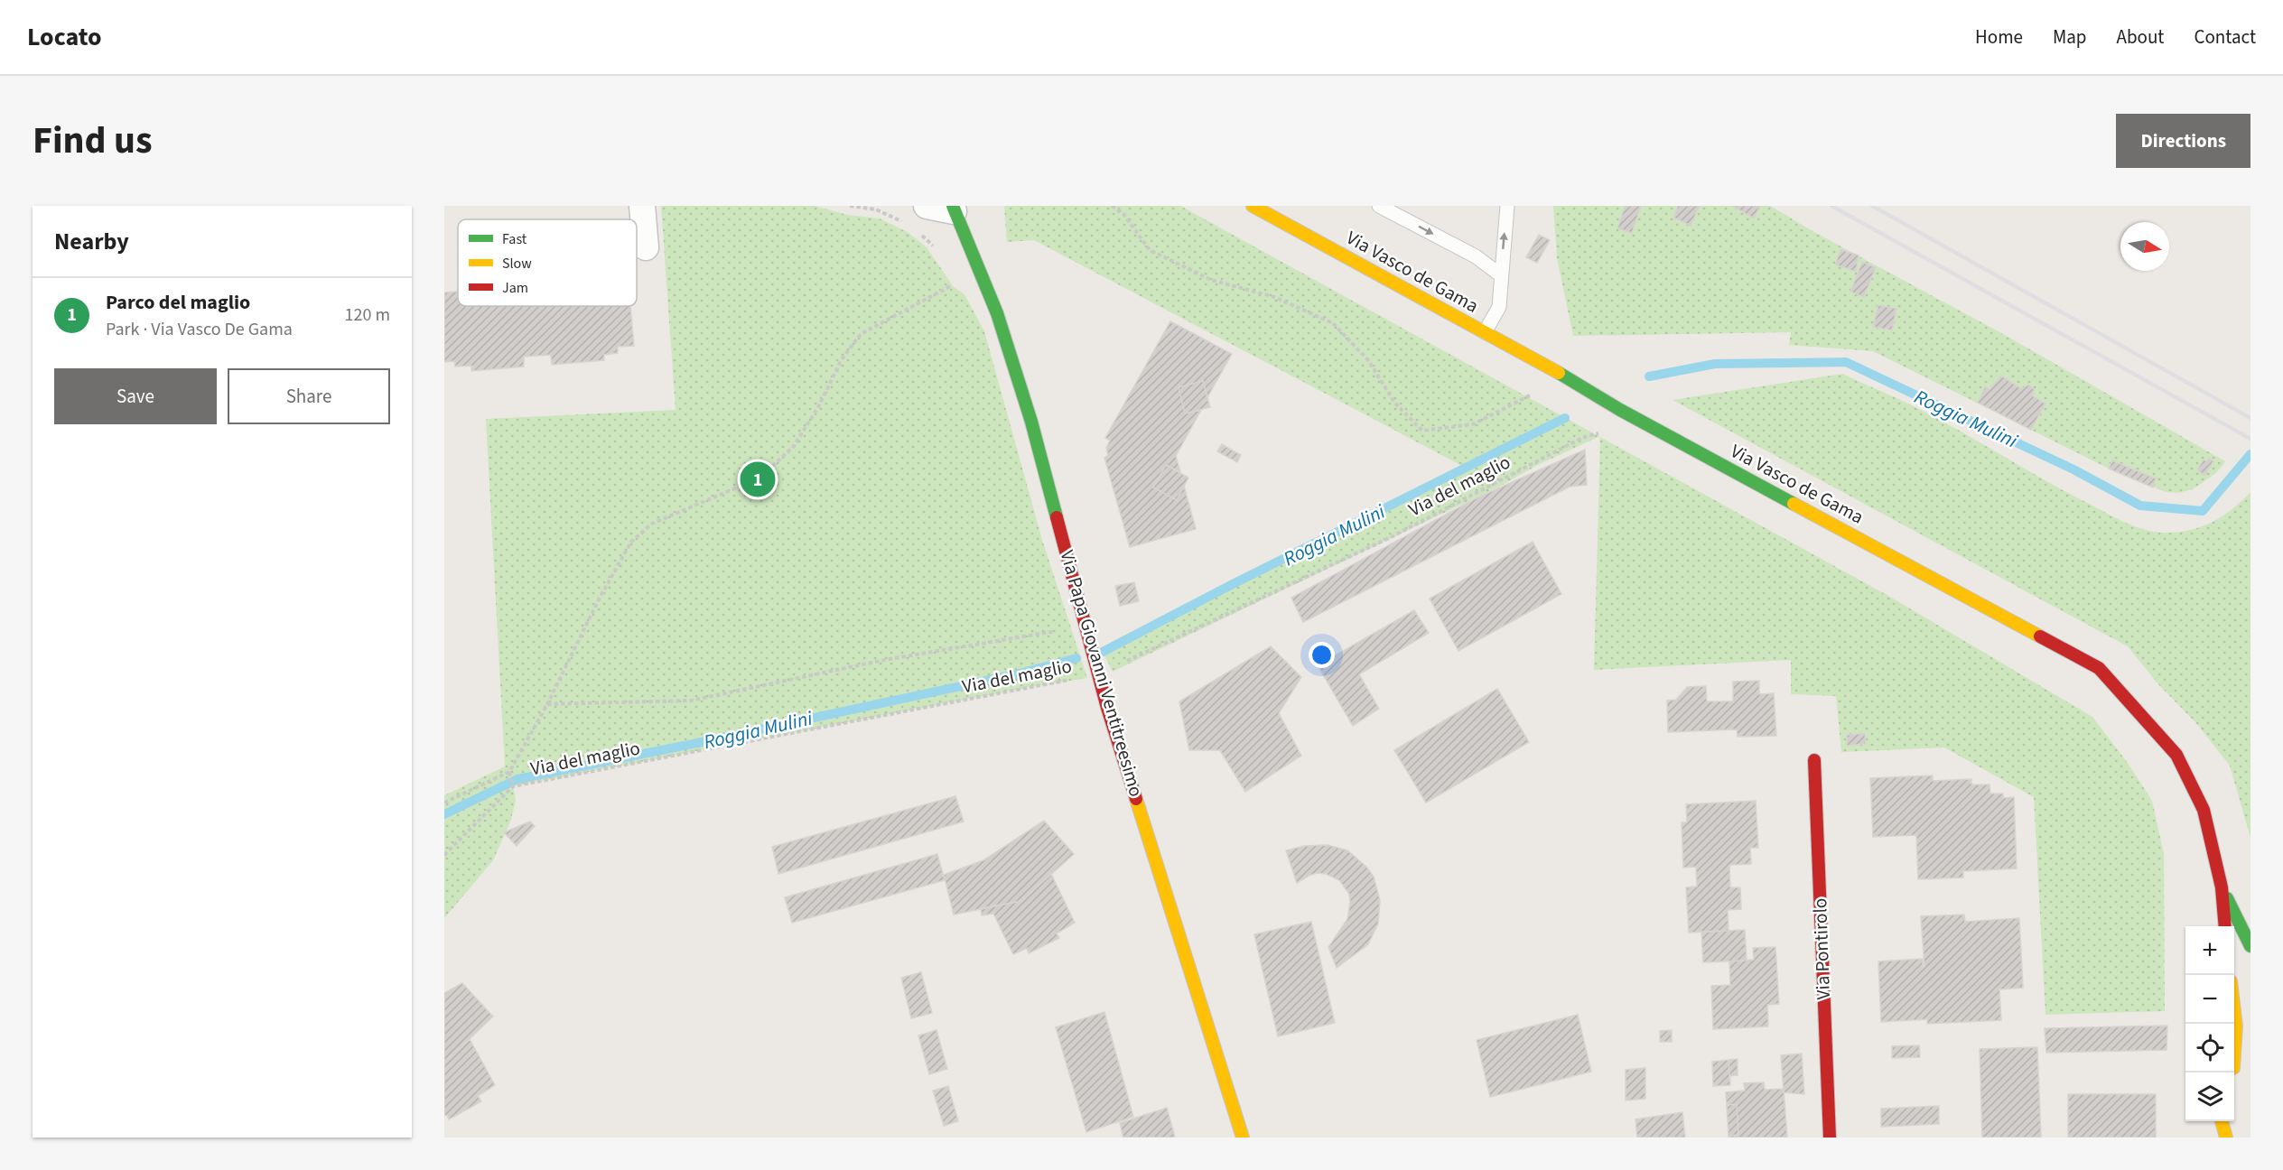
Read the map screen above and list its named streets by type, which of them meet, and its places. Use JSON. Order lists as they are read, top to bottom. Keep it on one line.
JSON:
{"streets":{"street":["Via Vasco de Gama","Via Papa Giovanni Ventitreesimo","Via Pontirolo"],"path":["Via del maglio"]},"crossings":[["Via del maglio","Via Papa Giovanni Ventitreesimo"]],"water":["Roggia Mulini"],"legend":["Fast","Slow","Jam"],"north":"right","page":{"header":"Locato","nav":["Home","Map","About","Contact"],"title":"Find us","buttons":["Directions",["Save","Share"]],"heading":"Nearby","list":[{"mark":"1","name":"Parco del maglio","note":"Park · Via Vasco De Gama","value":"120 m"}],"pins":"1","map_buttons":["+","−"]}}
